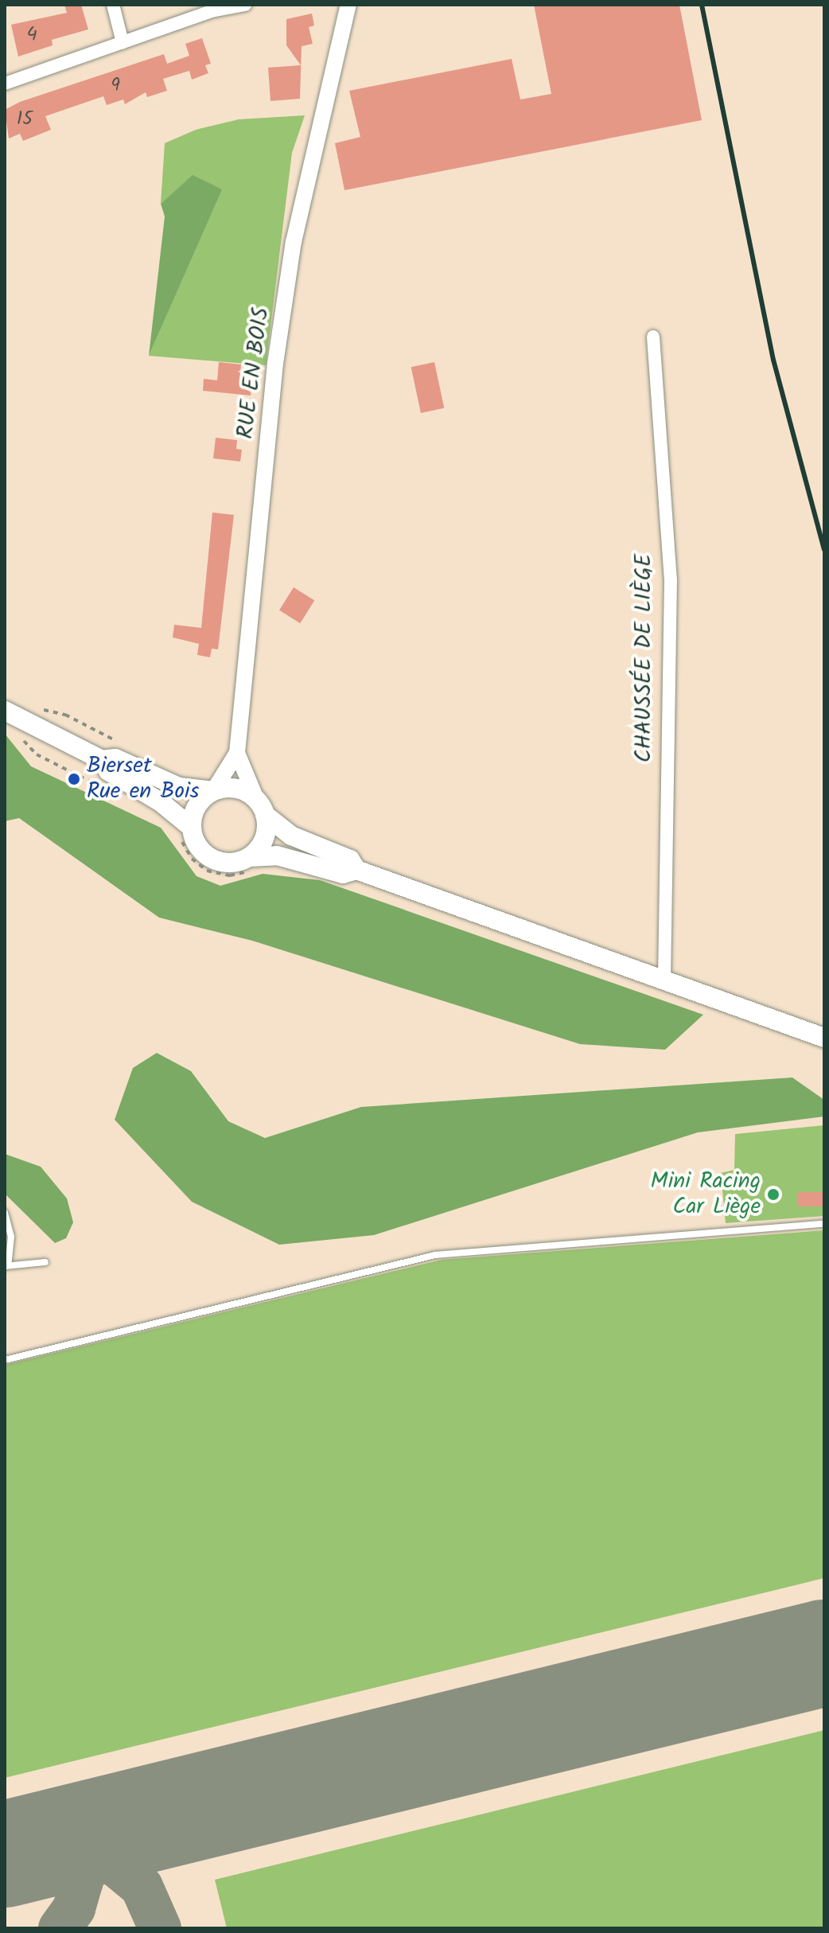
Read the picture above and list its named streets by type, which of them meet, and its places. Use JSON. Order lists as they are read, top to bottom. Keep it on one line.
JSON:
{"streets":{"street":["RUE EN BOIS","CHAUSSÉE DE LIÈGE"]},"places":["Bierset Rue en Bois","Mini Racing Car Liège"],"house_numbers":["4","9","15"]}
